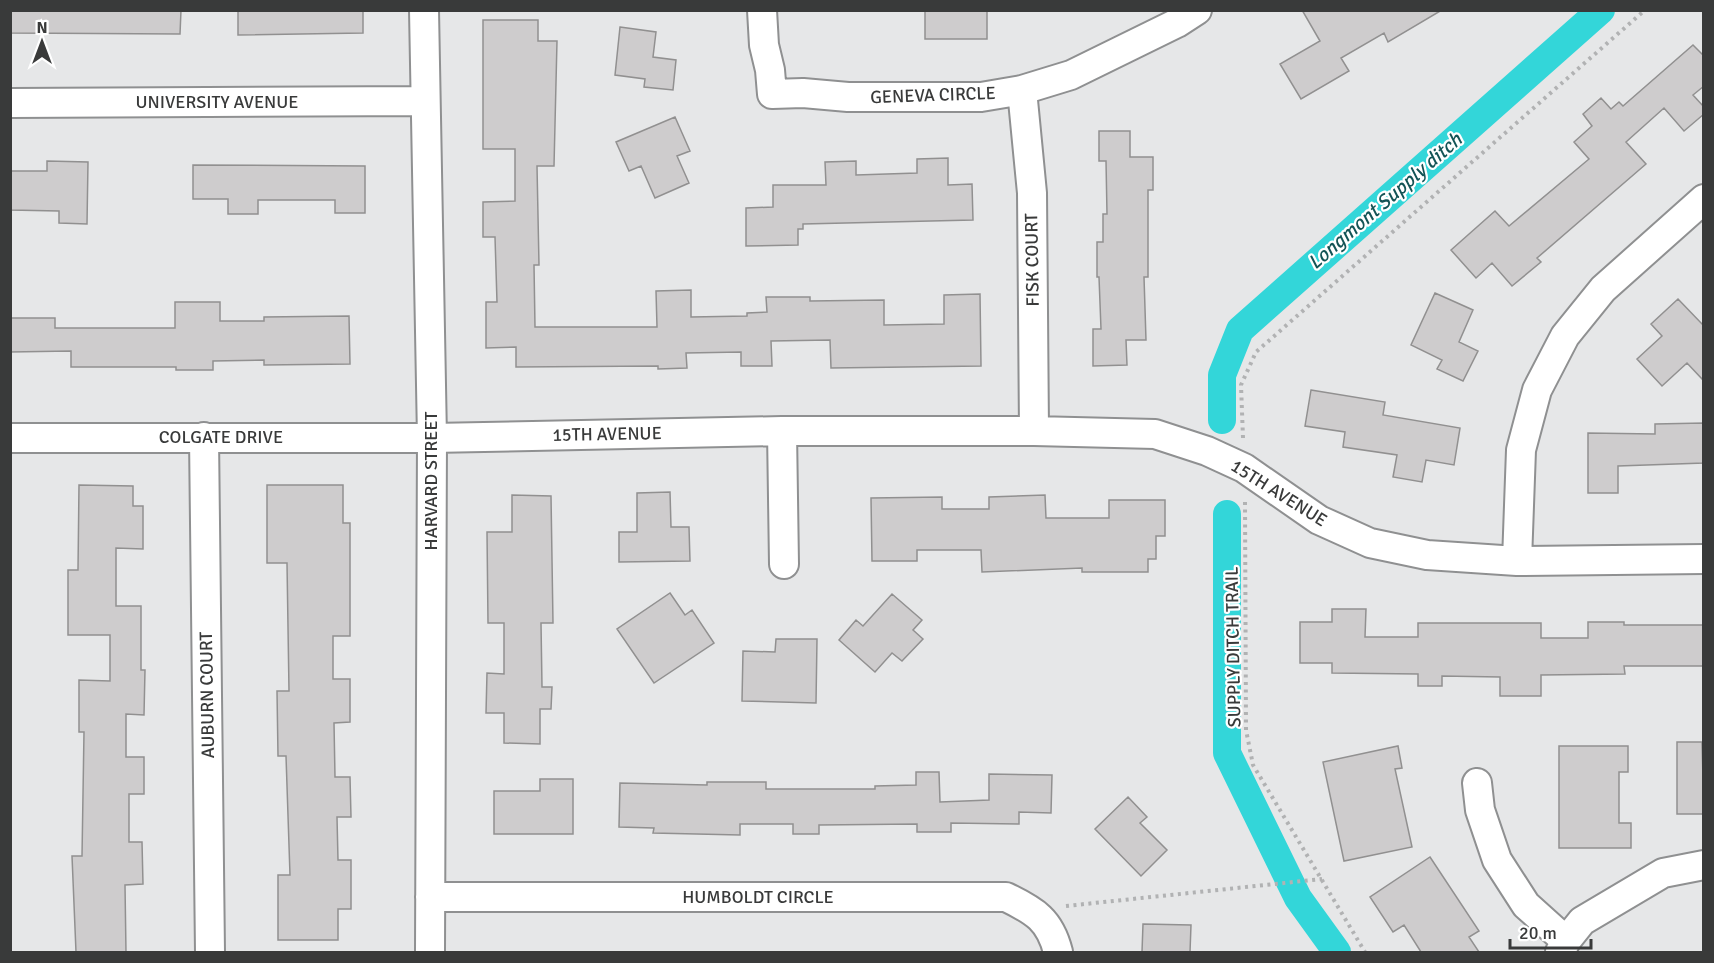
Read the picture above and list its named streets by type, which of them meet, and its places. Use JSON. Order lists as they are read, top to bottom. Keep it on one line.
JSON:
{"streets":{"street":["GENEVA CIRCLE","UNIVERSITY AVENUE","FISK COURT","15TH AVENUE","COLGATE DRIVE","HARVARD STREET","AUBURN COURT","HUMBOLDT CIRCLE"],"path":["SUPPLY DITCH TRAIL"]},"crossings":[["GENEVA CIRCLE","FISK COURT"],["UNIVERSITY AVENUE","HARVARD STREET"],["FISK COURT","15TH AVENUE"],["15TH AVENUE","COLGATE DRIVE"],["15TH AVENUE","HARVARD STREET"],["COLGATE DRIVE","HARVARD STREET"],["COLGATE DRIVE","AUBURN COURT"],["HARVARD STREET","HUMBOLDT CIRCLE"]],"water":["Longmont Supply ditch"],"scale_bar":"20 m","north":"top"}
